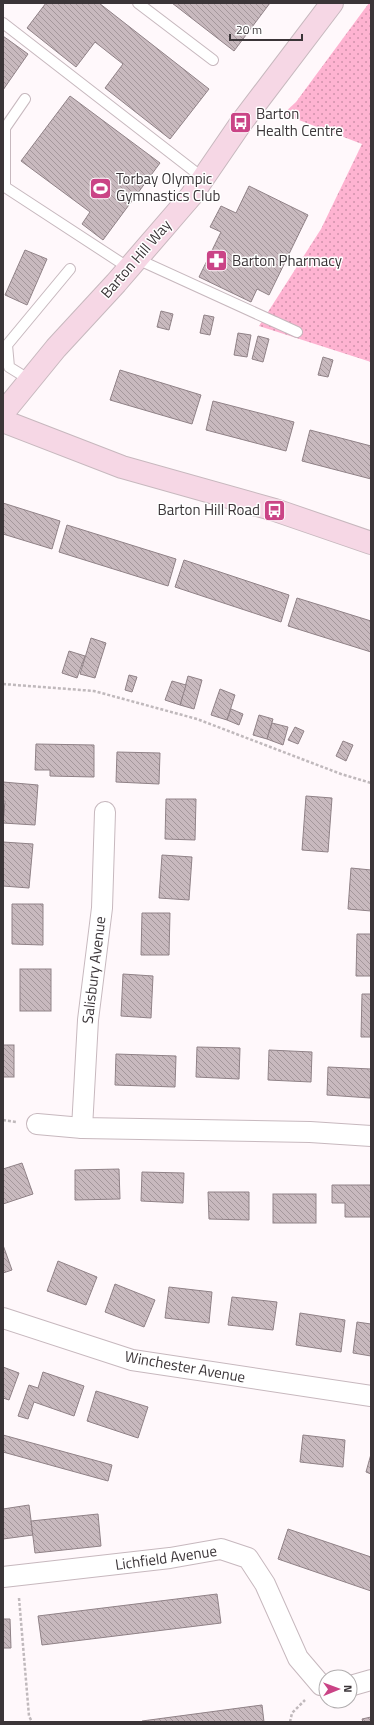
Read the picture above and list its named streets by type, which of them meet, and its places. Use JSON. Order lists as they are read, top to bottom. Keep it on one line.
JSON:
{"streets":{"street":["Barton Hill Way","Salisbury Avenue","Winchester Avenue","Lichfield Avenue"]},"places":{"bus stop":["Barton Health Centre","Barton Hill Road"],"sports":["Torbay Olympic Gymnastics Club"],"pharmacy":["Barton Pharmacy"]},"scale_bar":"20 m","north":"right"}
